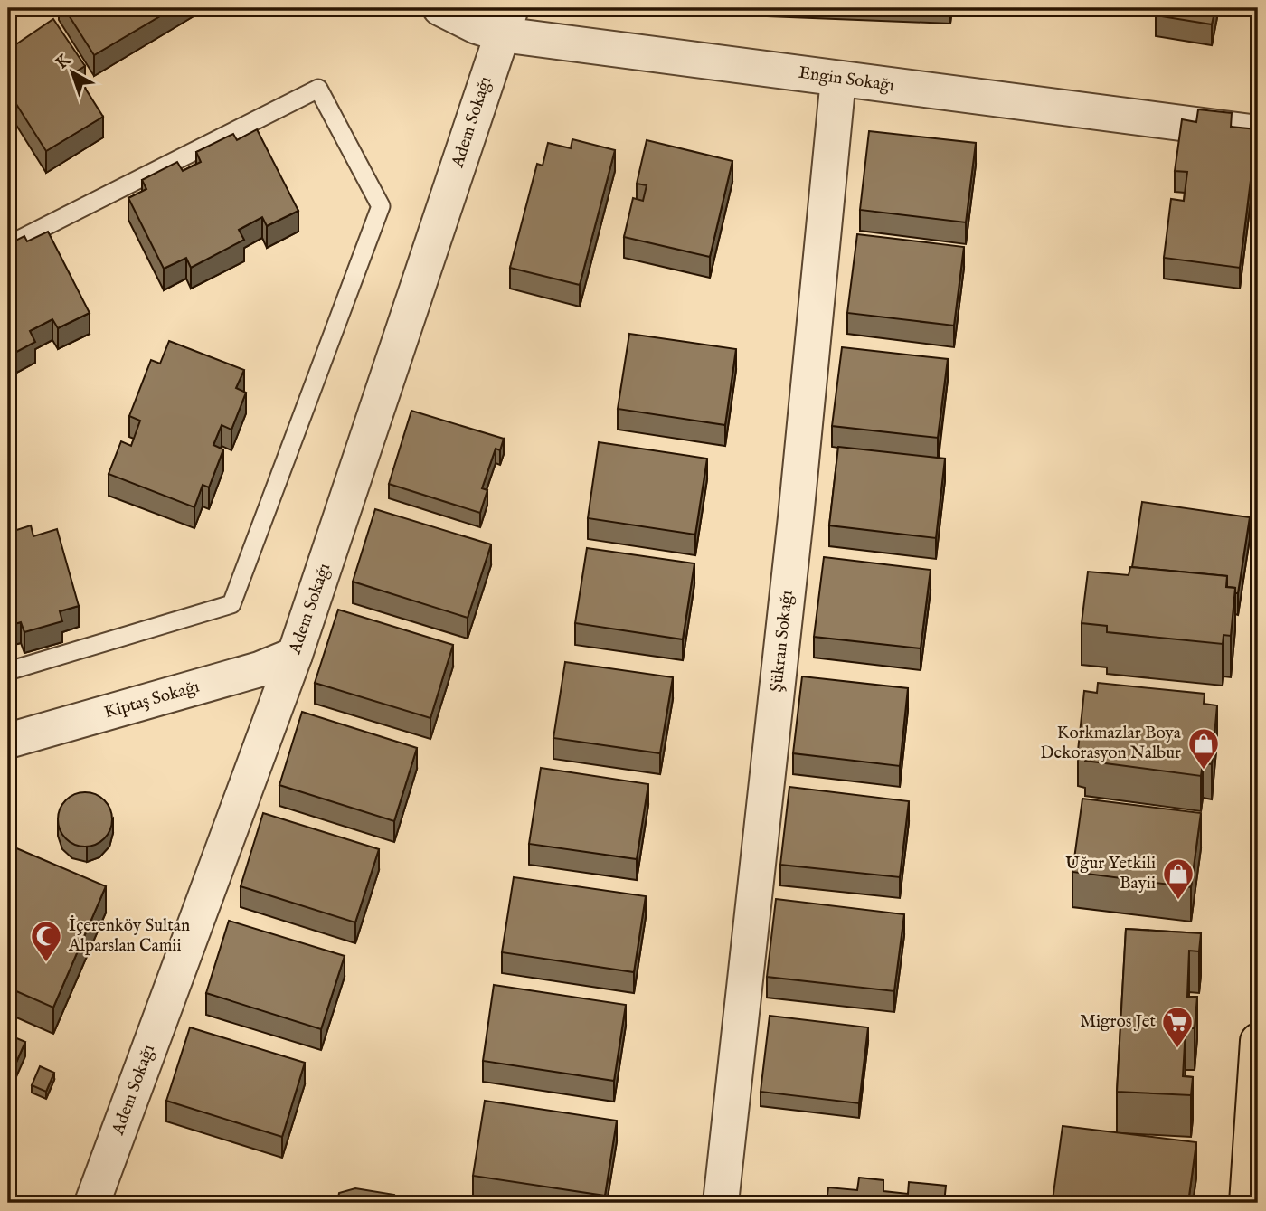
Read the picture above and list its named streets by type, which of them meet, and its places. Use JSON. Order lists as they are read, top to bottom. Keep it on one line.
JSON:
{"streets":{"street":["Engin Sokağı","Adem Sokağı","Şükran Sokağı","Kiptaş Sokağı"]},"crossings":[["Engin Sokağı","Adem Sokağı"],["Engin Sokağı","Şükran Sokağı"],["Adem Sokağı","Kiptaş Sokağı"]],"places":{"shop":["Korkmazlar Boya Dekorasyon Nalbur","Uğur Yetkili Bayii"],"mosque":["İçerenköy Sultan Alparslan Camii"],"supermarket":["Migros Jet"]},"north":"top left"}
